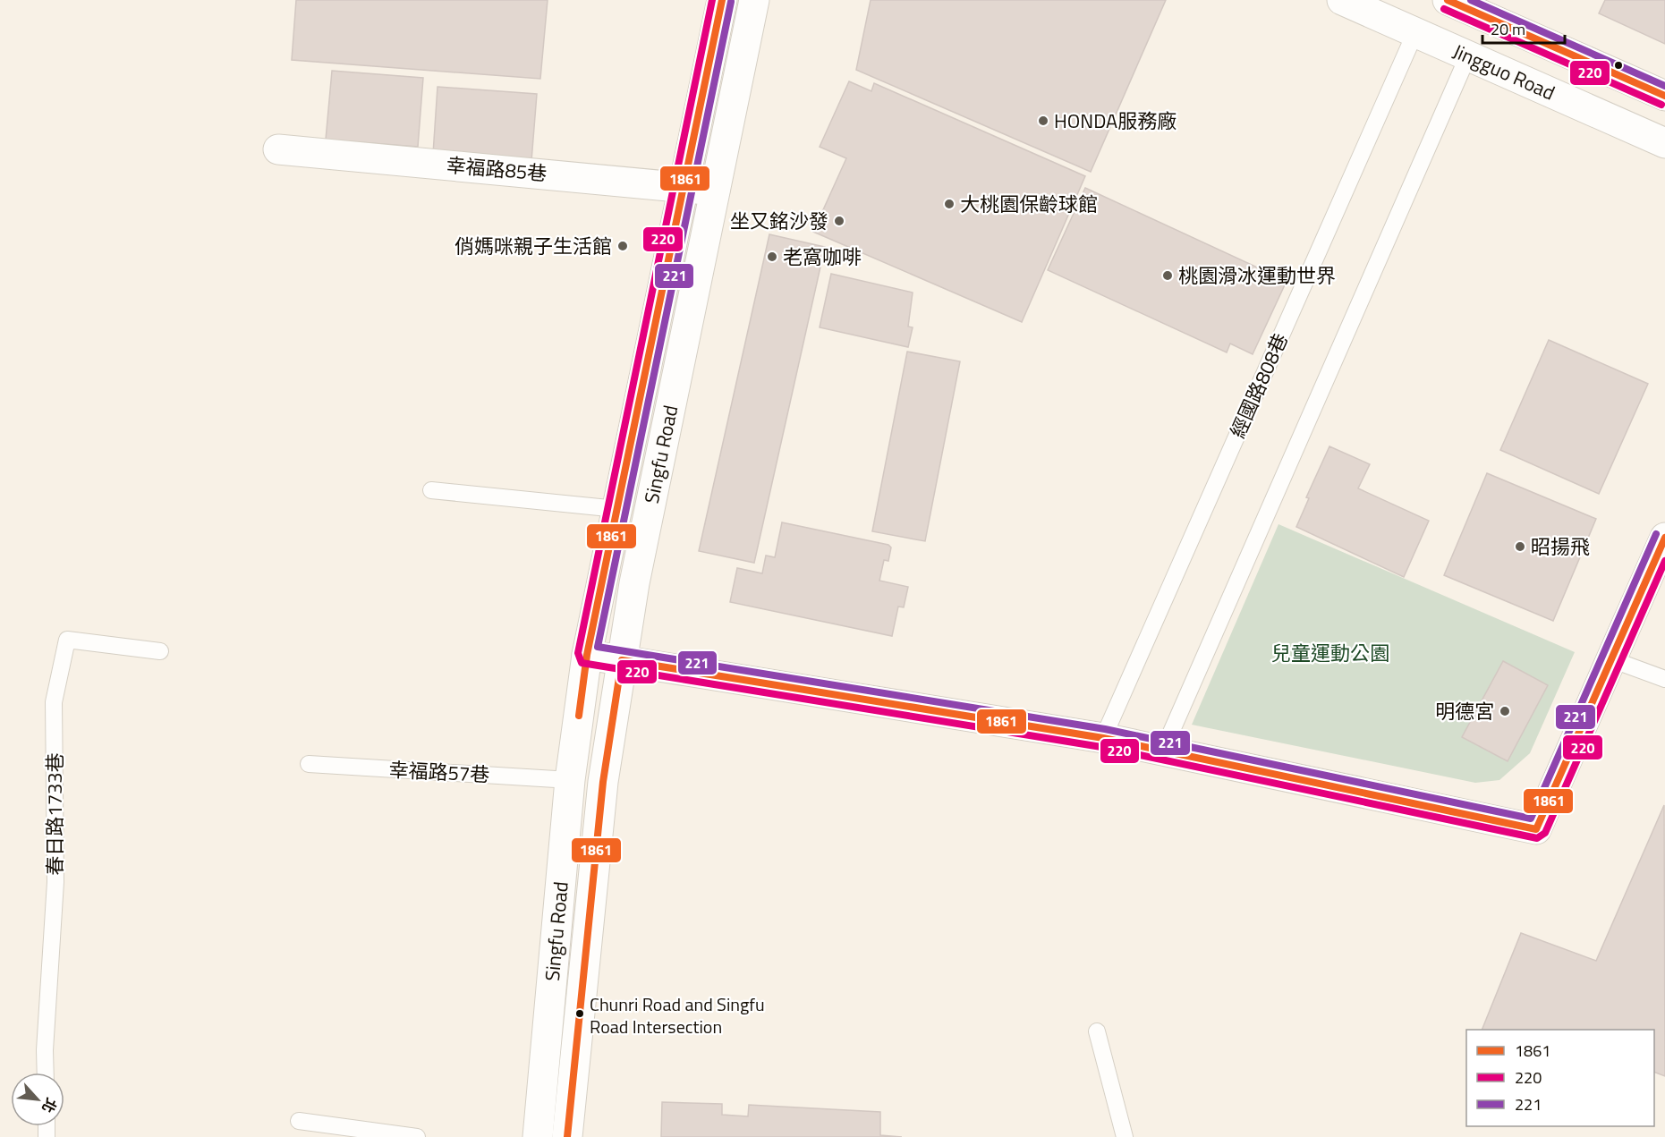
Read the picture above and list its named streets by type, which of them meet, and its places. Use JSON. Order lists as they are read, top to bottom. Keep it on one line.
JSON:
{"streets":{"street":["Jingguo Road","幸福路85巷","Singfu Road"],"lane":["經國路808巷","幸福路57巷","春日路1733巷"]},"crossings":[["Jingguo Road","經國路808巷"],["幸福路85巷","Singfu Road"],["Singfu Road","幸福路57巷"]],"parks":["兒童運動公園"],"places":["HONDA服務廠","大桃園保齡球館","坐又銘沙發","俏媽咪親子生活館","老窩咖啡","桃園滑冰運動世界","昭揚飛","明德宮","Chunri Road and Singfu Road Intersection"],"lines":["transit line 1861","transit line 220","transit line 221"],"legend":["1861","220","221"],"scale_bar":"20 m","north":"bottom right"}
